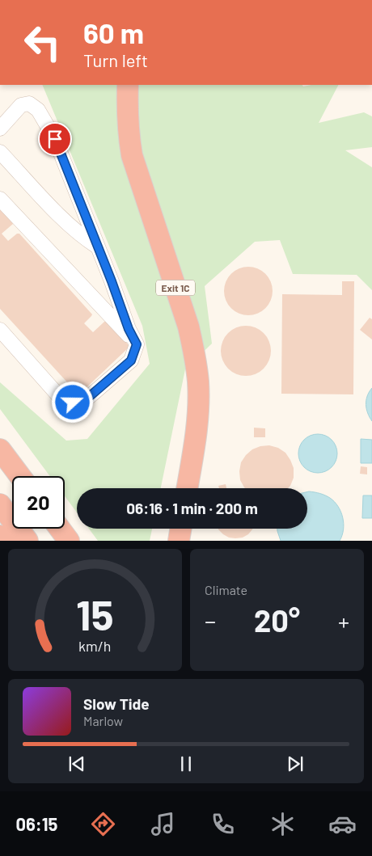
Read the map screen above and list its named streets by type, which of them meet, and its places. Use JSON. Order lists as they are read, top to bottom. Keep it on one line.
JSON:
{"streets":{"highway":["Exit 1C"]},"page":{"turn":["60 m","Turn left"],"limit":"20","trip":"06:16 · 1 min · 200 m","tile":"Climate","heat":["−","20°","+"],"song":["Slow Tide","Marlow"],"tabs":"06:15","gauge":["15","km/h"]}}
